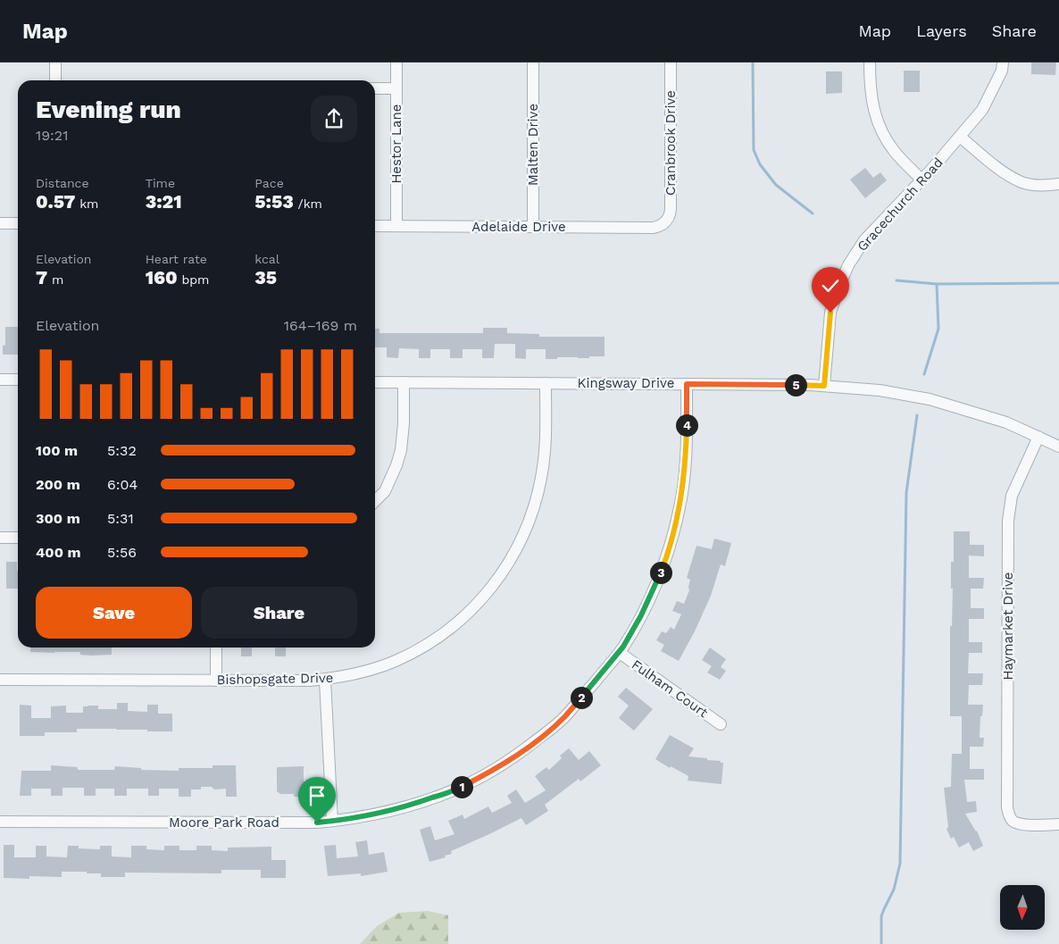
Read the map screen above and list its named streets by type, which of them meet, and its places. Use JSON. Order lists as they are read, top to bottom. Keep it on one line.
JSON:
{"streets":{"street":["Cranbrook Drive","Hestor Lane","Malten Drive","Gracechurch Road","Adelaide Drive","Kingsway Drive","Haymarket Drive","Bishopsgate Drive","Fulham Court","Moore Park Road"]},"crossings":[["Cranbrook Drive","Adelaide Drive"],["Hestor Lane","Adelaide Drive"],["Malten Drive","Adelaide Drive"],["Gracechurch Road","Kingsway Drive"],["Kingsway Drive","Haymarket Drive"],["Kingsway Drive","Bishopsgate Drive"],["Kingsway Drive","Moore Park Road"],["Fulham Court","Moore Park Road"]],"north":"bottom","page":{"header":"Map","nav":["Map","Layers","Share"],"heading":["Evening run","19:21"],"stats":[["Distance","0.57 km"],["Time","3:21"],["Pace","5:53 /km"],["Elevation","7 m"],["Heart rate","160 bpm"],["kcal","35"]],"chart":["Elevation","164–169 m"],"pins":["5","4","3","2","1"],"list":[{"name":"100 m","note":"5:32"},{"name":"200 m","note":"6:04"},{"name":"300 m","note":"5:31"},{"name":"400 m","note":"5:56"}],"buttons":["Save","Share"]}}
